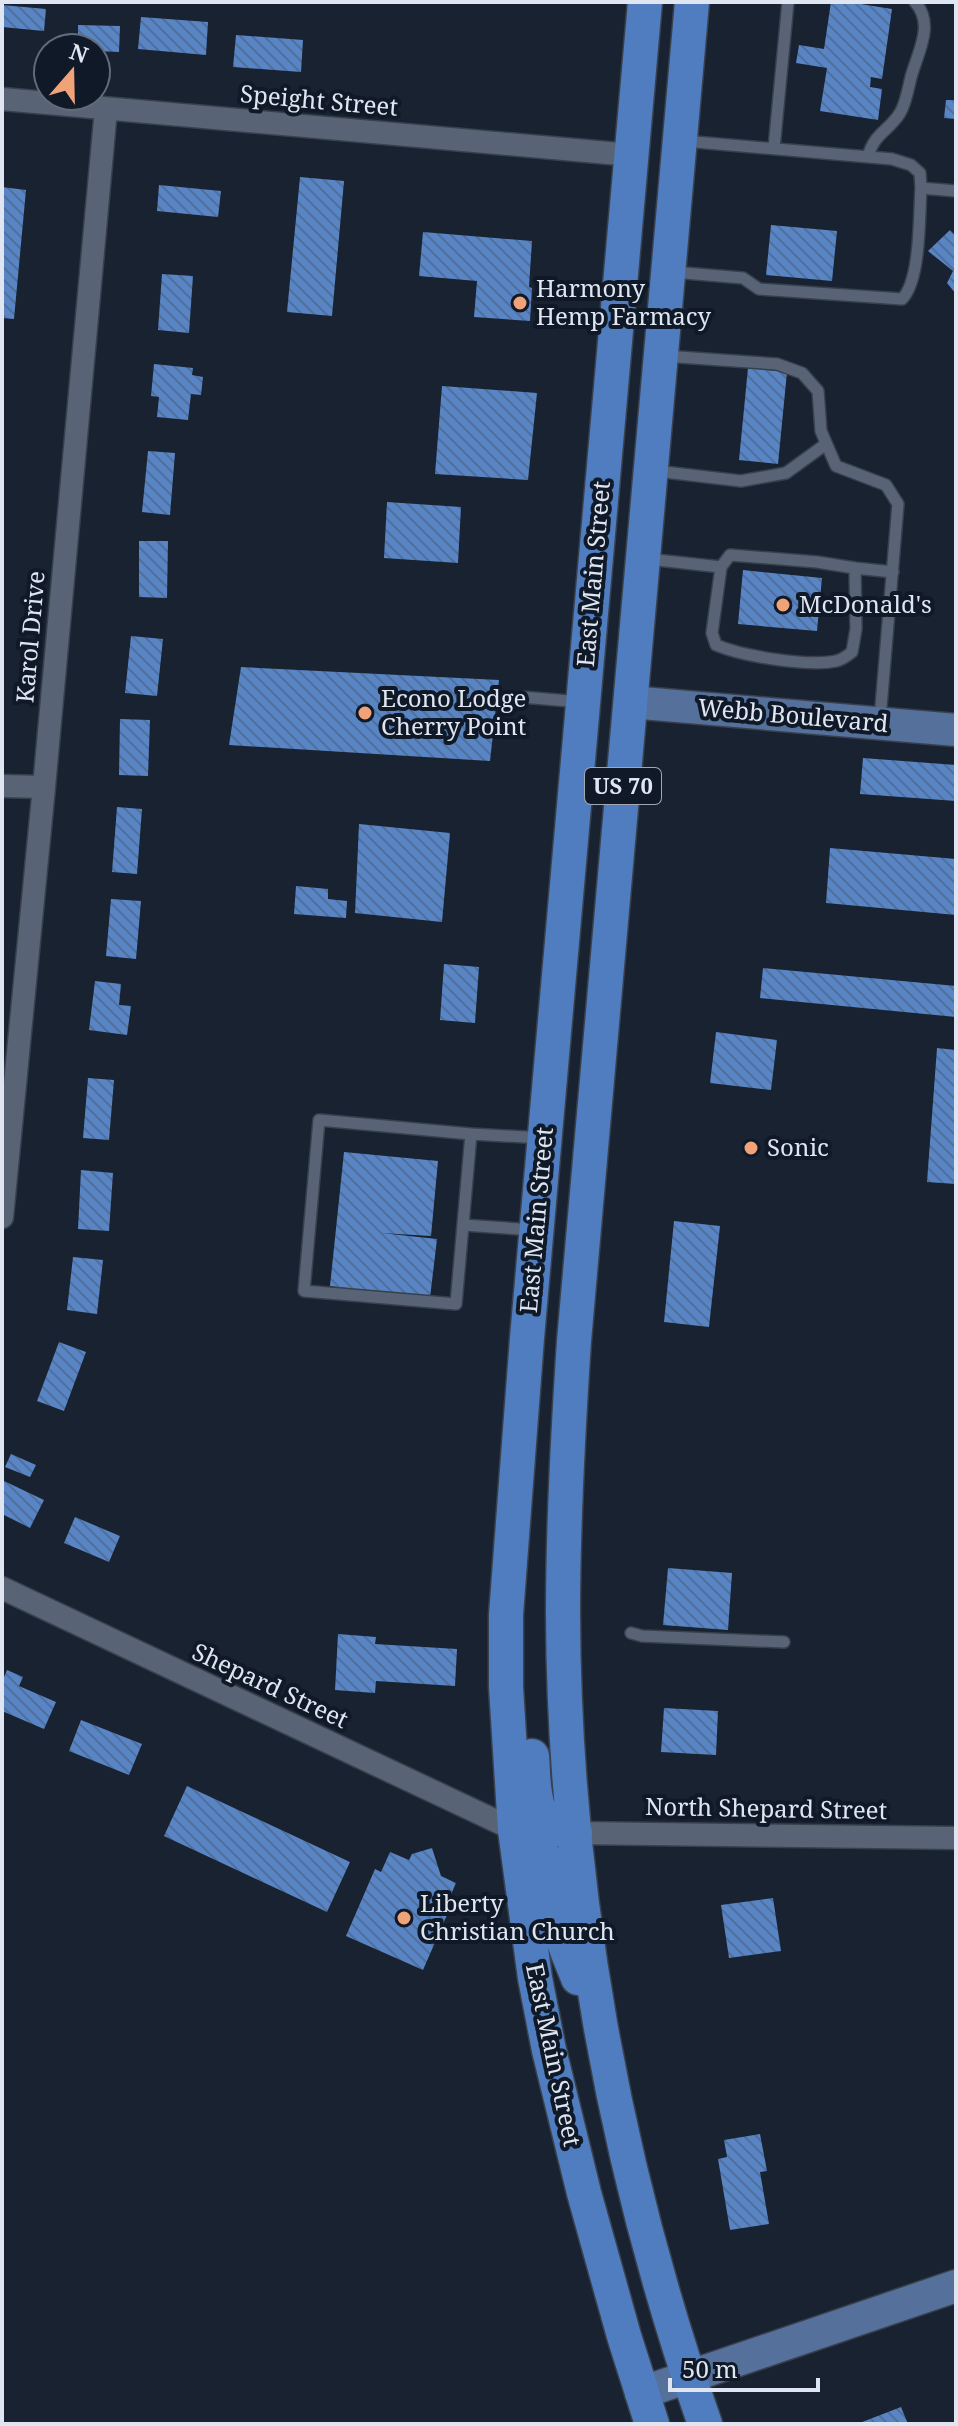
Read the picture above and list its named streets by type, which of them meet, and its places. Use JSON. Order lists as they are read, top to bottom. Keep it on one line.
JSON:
{"streets":{"main road":["East Main Street","US 70"],"street":["Speight Street","Karol Drive","Webb Boulevard","Shepard Street","North Shepard Street"]},"crossings":[["Speight Street","East Main Street"],["East Main Street","Webb Boulevard"],["East Main Street","Shepard Street"],["East Main Street","North Shepard Street"]],"places":["Harmony Hemp Farmacy","McDonald's","Econo Lodge Cherry Point","Sonic","Liberty Christian Church"],"scale_bar":"50 m","north":"top"}
